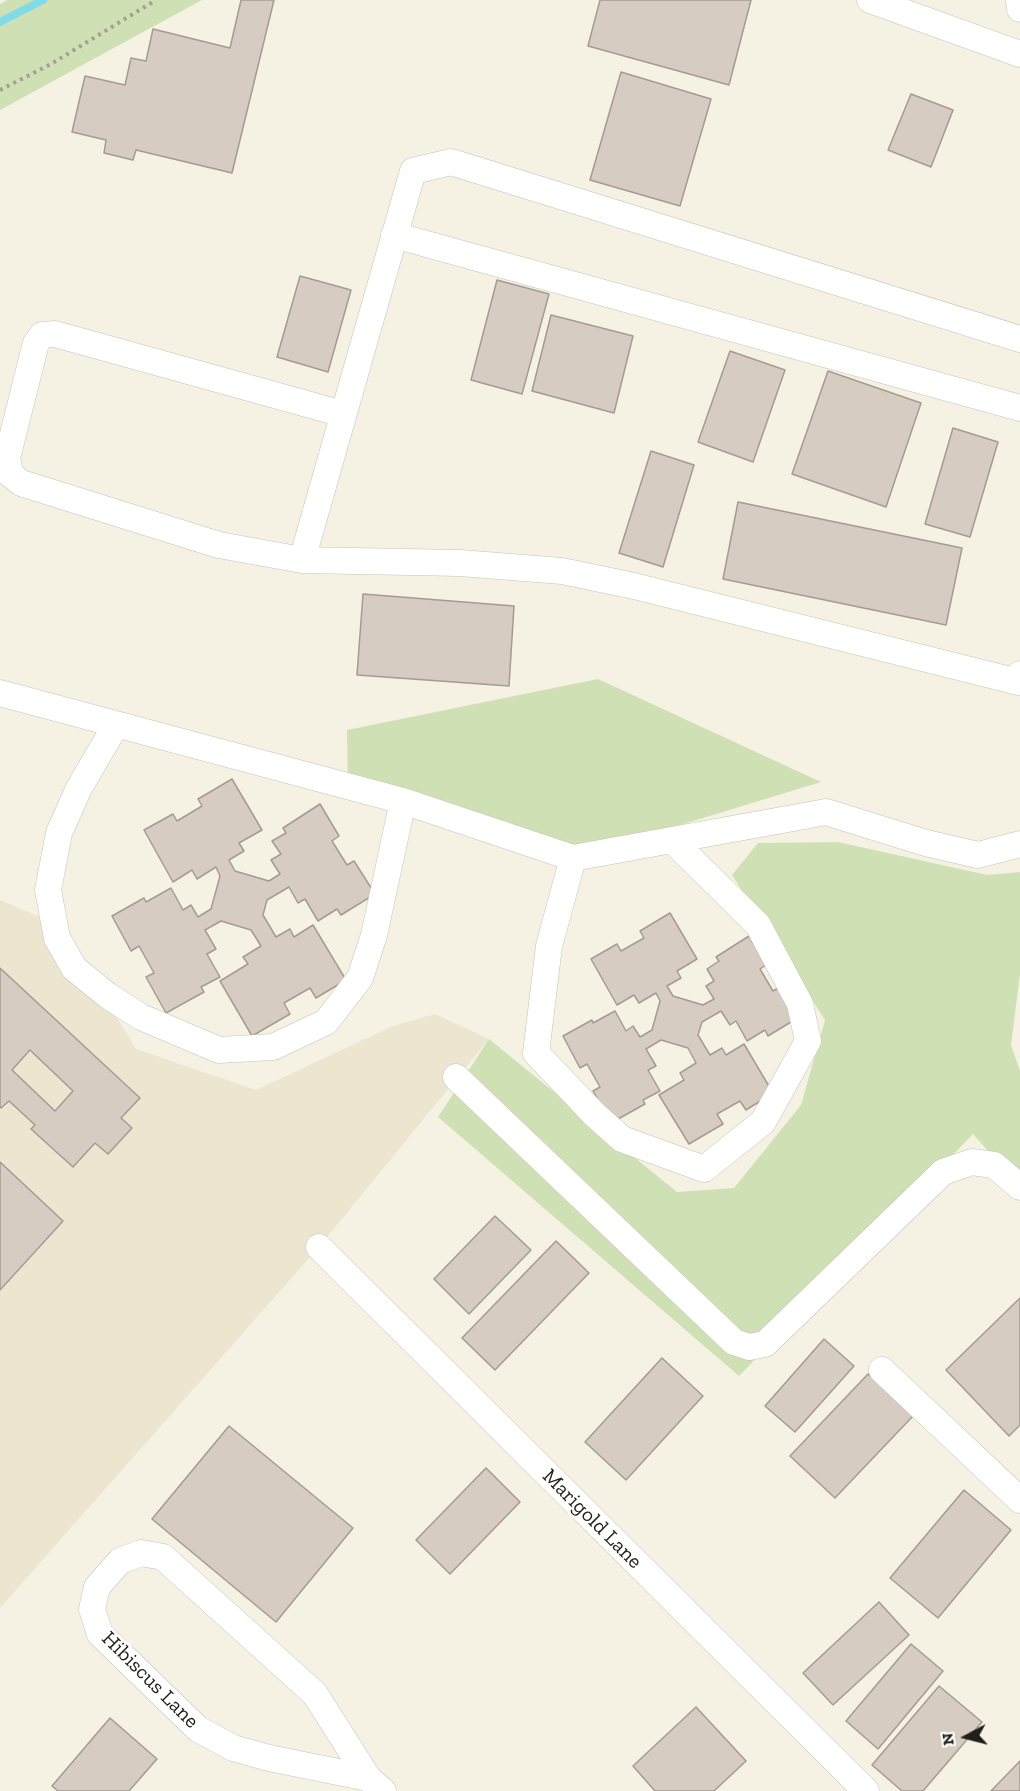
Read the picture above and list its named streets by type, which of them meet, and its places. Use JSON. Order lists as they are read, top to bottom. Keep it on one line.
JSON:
{"streets":{"street":["Marigold Lane","Hibiscus Lane"]},"north":"left"}
